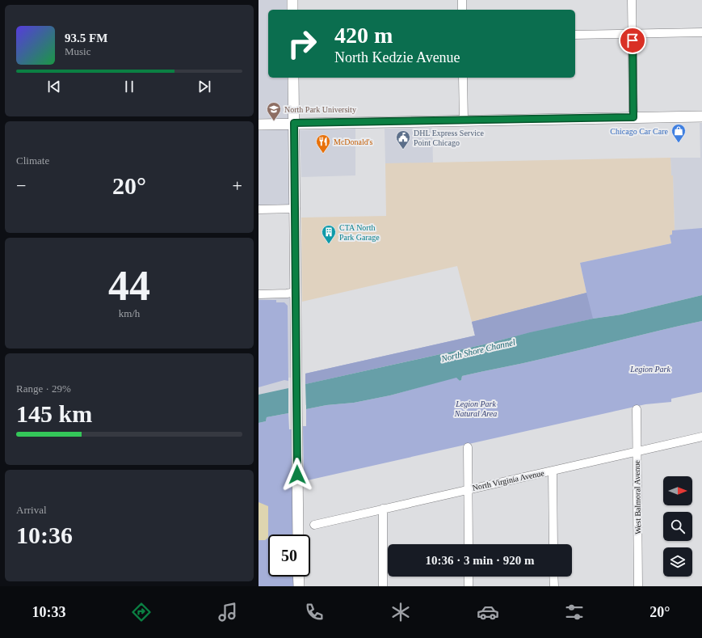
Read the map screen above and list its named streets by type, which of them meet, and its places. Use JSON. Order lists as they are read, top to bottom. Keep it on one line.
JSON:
{"streets":{"street":["North Virginia Avenue","West Balmoral Avenue"]},"crossings":[["North Virginia Avenue","West Balmoral Avenue"]],"water":["North Shore Channel"],"parks":["Legion Park","Legion Park Natural Area"],"places":{"school or university":["North Park University"],"shop":["Chicago Car Care"],"public building":["DHL Express Service Point Chicago"],"restaurant":["McDonald's"],"building":["CTA North Park Garage"]},"north":"right","page":{"turn":["420 m","North Kedzie Avenue"],"song":["93.5 FM","Music"],"tile":["Climate",["44","km/h"],["Range · 29%","145 km"],["Arrival","10:36"]],"heat":["−","20°","+"],"limit":"50","trip":"10:36 · 3 min · 920 m","tabs":["10:33","20°"]}}
